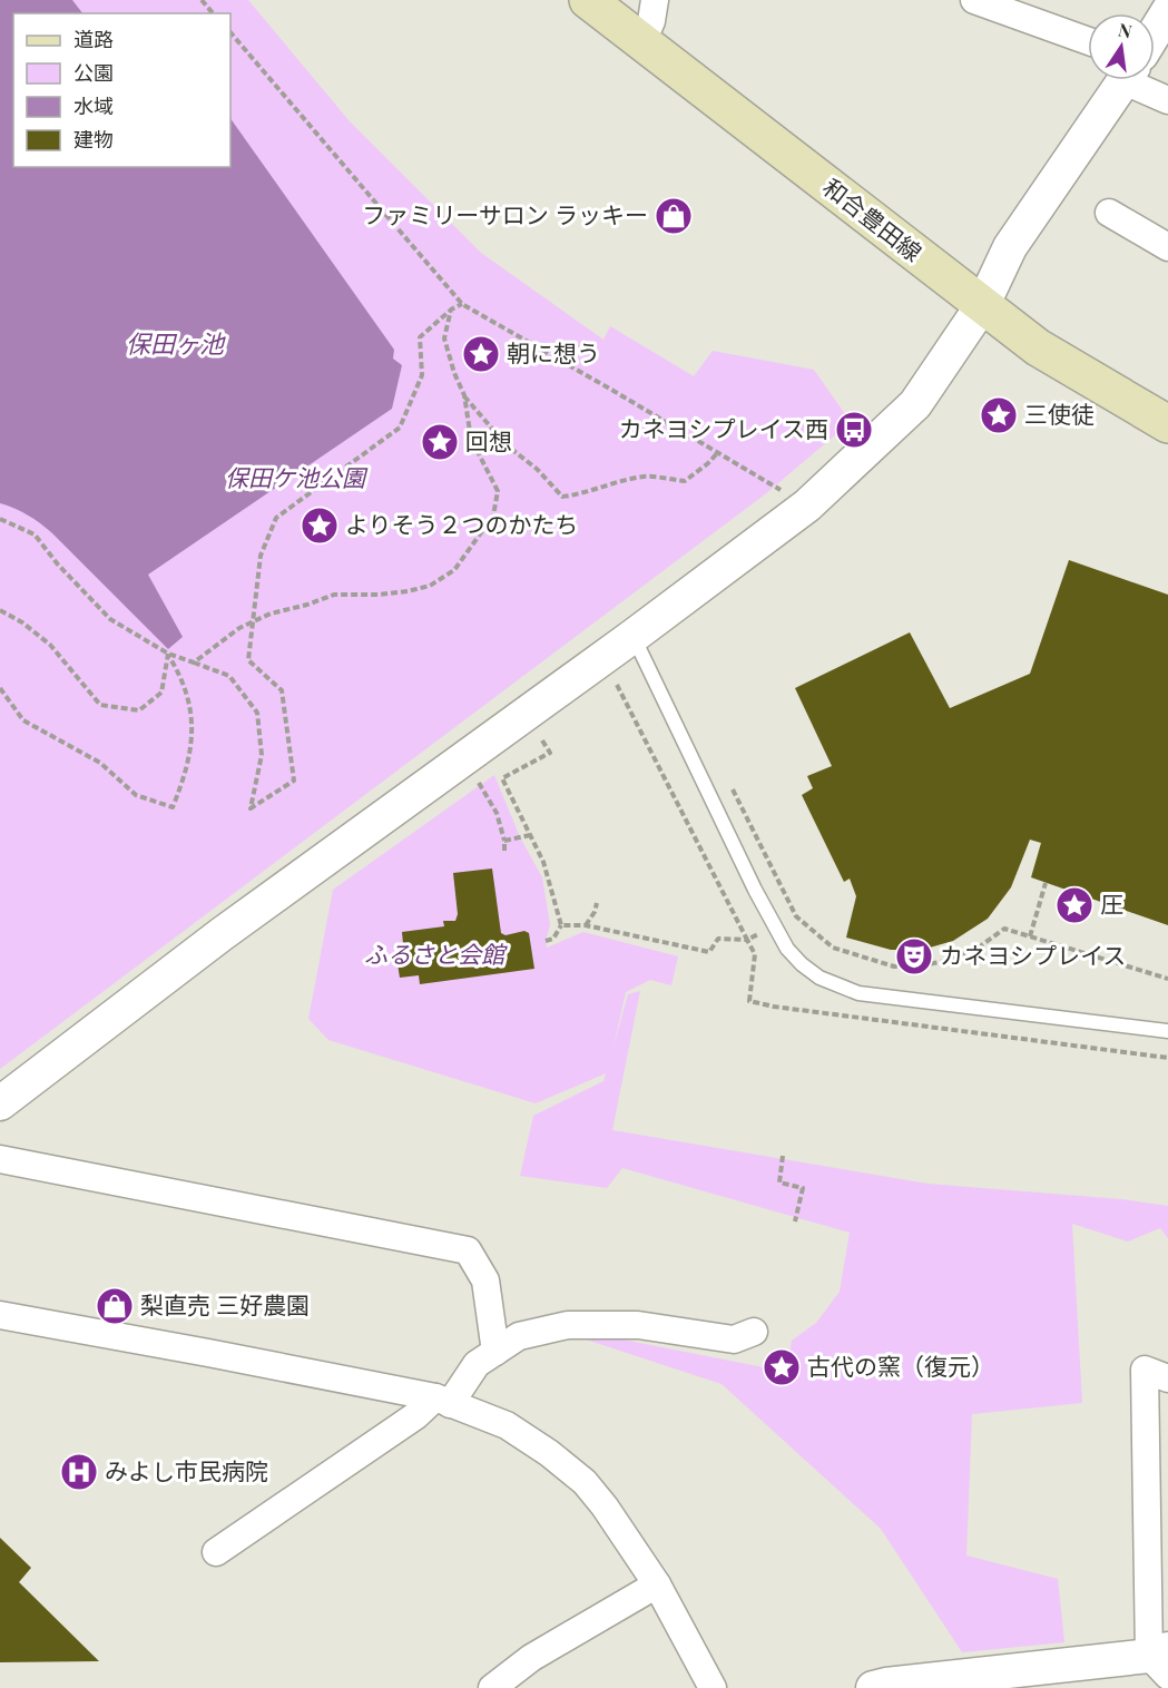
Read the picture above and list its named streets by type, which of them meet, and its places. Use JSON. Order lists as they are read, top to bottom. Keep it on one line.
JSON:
{"streets":{"main road":["和合豊田線"]},"water":["保田ヶ池"],"parks":["保田ケ池公園","ふるさと会館"],"places":{"shop":["ファミリーサロン ラッキー","梨直売 三好農園"],"place":["朝に想う","三使徒","回想","よりそう２つのかたち","圧","古代の窯（復元）"],"bus stop":["カネヨシプレイス西"],"theatre":["カネヨシプレイス"],"hospital":["みよし市民病院"]},"legend":["道路","公園","水域","建物"],"north":"top"}
